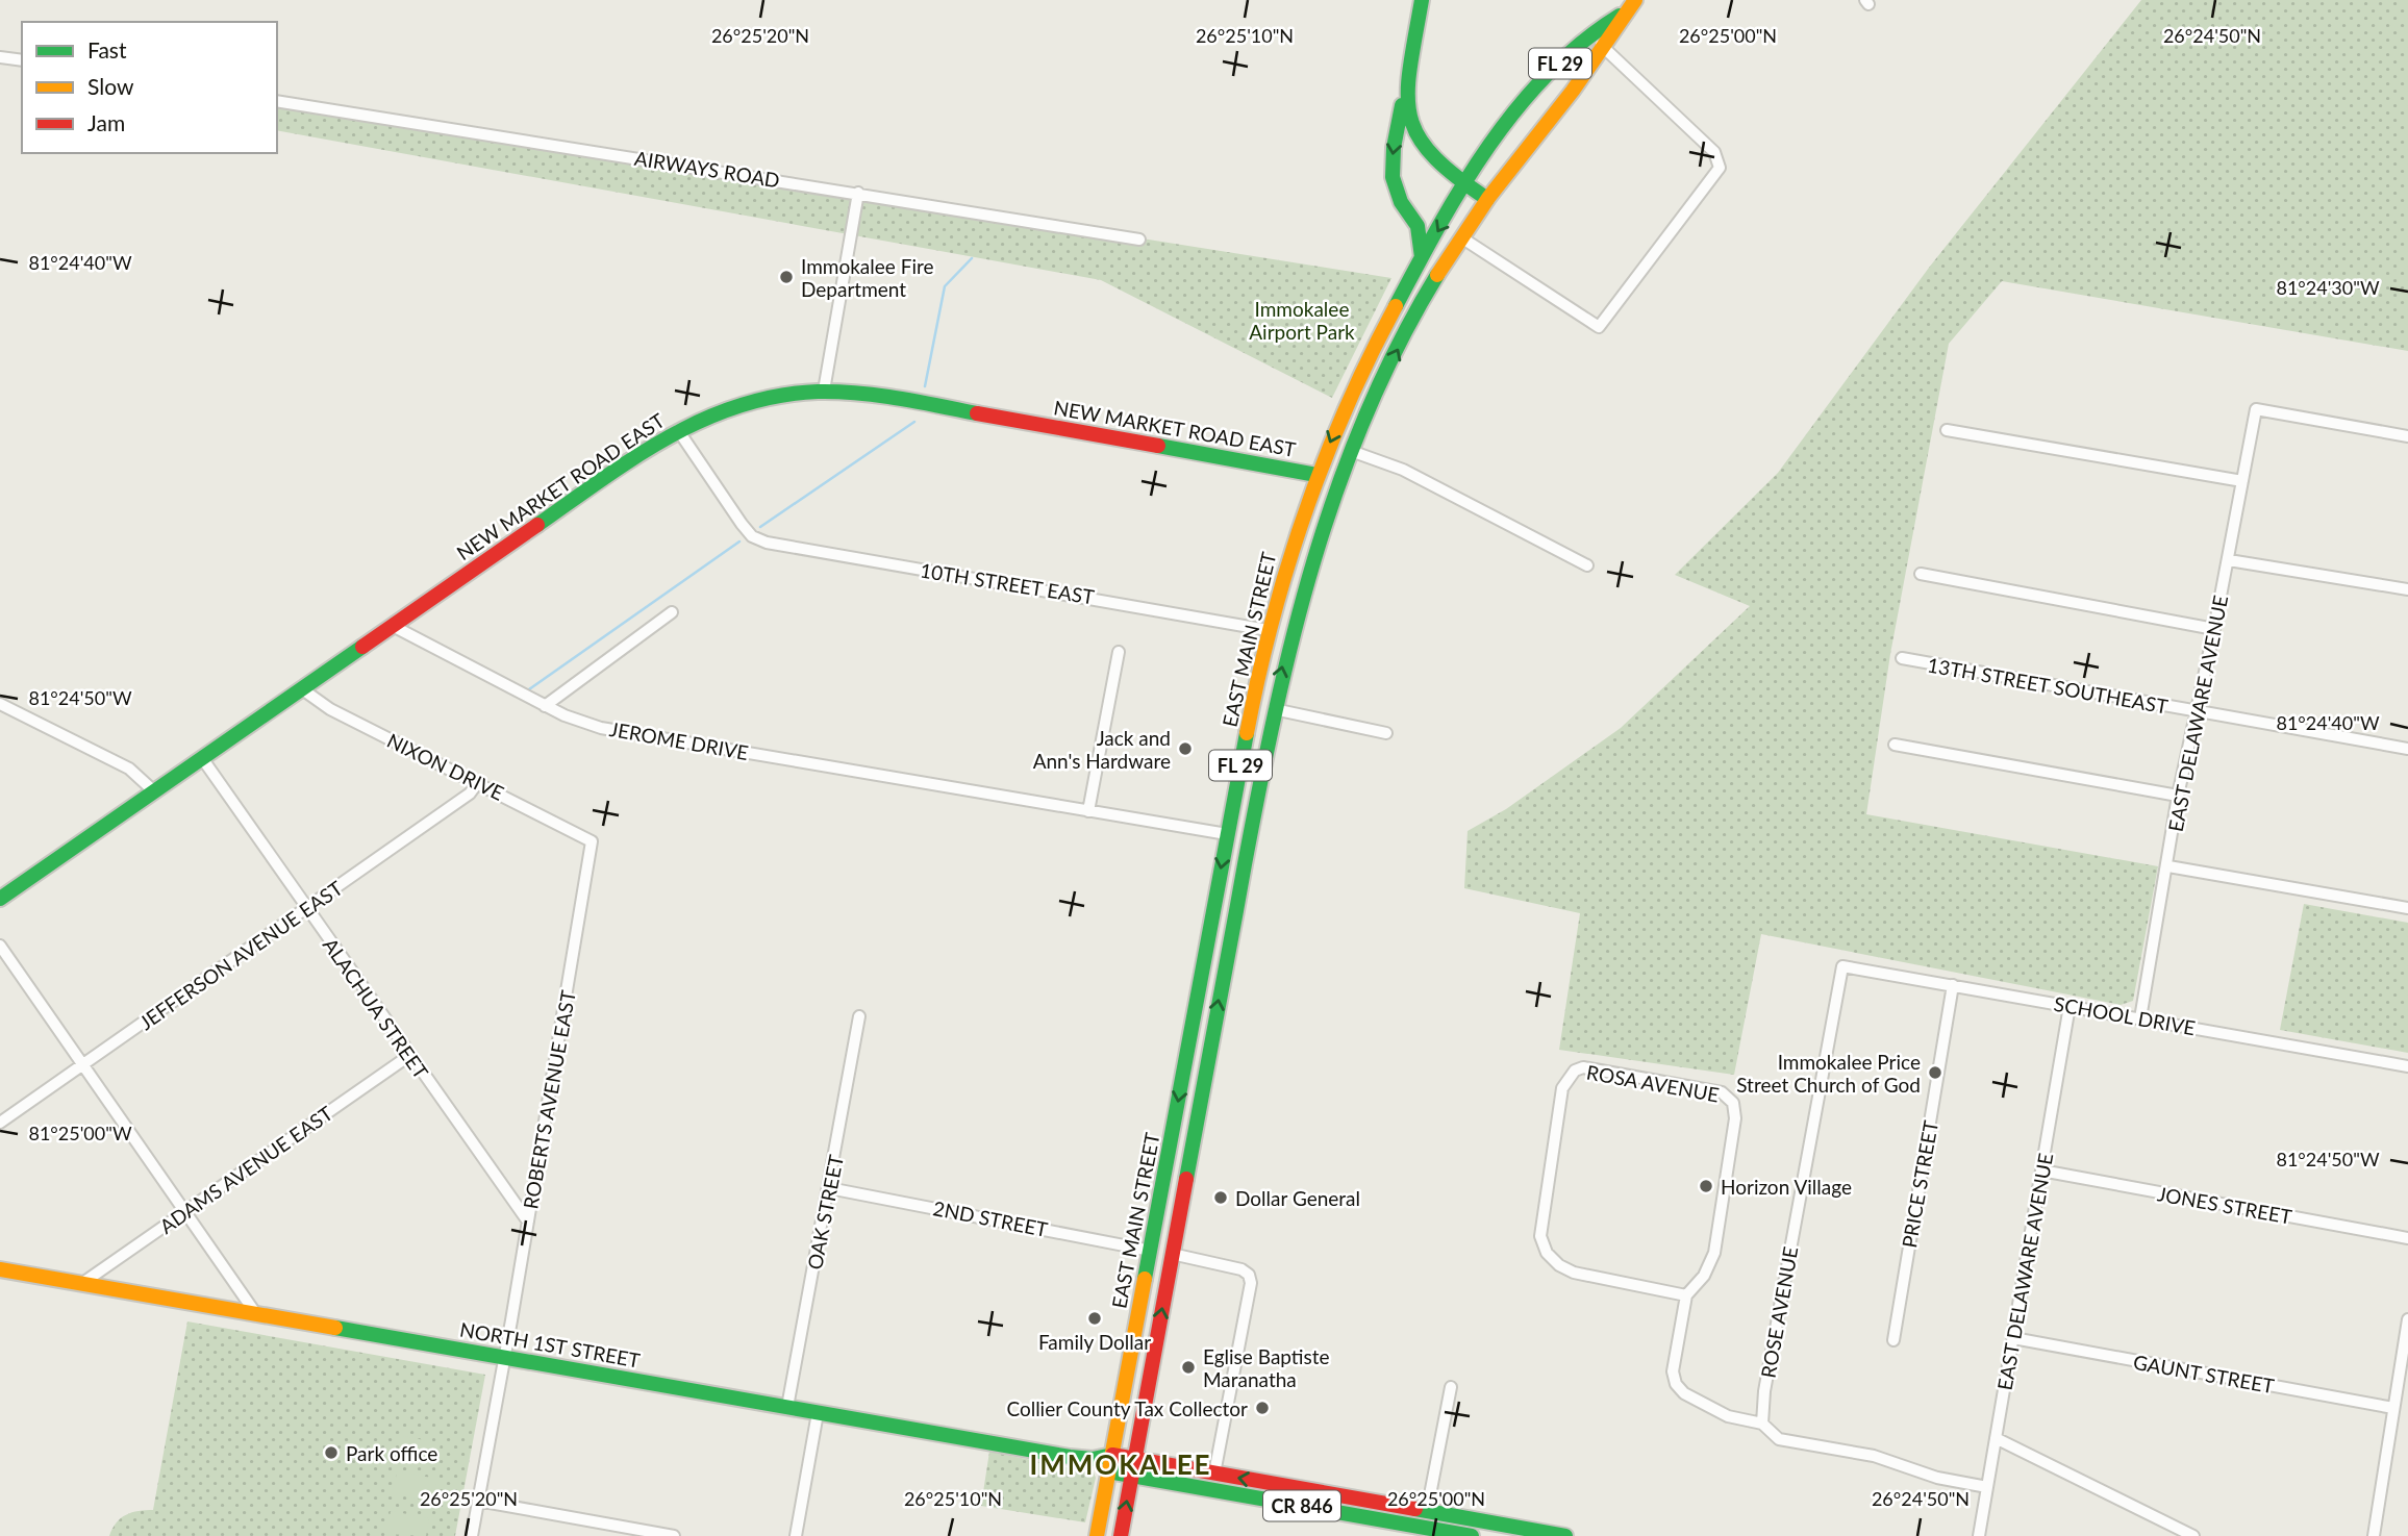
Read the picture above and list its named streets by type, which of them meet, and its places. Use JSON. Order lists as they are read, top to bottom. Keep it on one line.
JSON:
{"streets":{"main road":["FL 29","NEW MARKET ROAD EAST","EAST MAIN STREET","NORTH 1ST STREET","CR 846"],"street":["AIRWAYS ROAD","10TH STREET EAST","13TH STREET SOUTHEAST","EAST DELAWARE AVENUE","JEROME DRIVE","NIXON DRIVE","JEFFERSON AVENUE EAST","ALACHUA STREET","SCHOOL DRIVE","ROSA AVENUE","ROBERTS AVENUE EAST","ADAMS AVENUE EAST","PRICE STREET","JONES STREET","OAK STREET","2ND STREET","ROSE AVENUE","GAUNT STREET"]},"crossings":[["FL 29","EAST MAIN STREET"],["FL 29","NORTH 1ST STREET"],["FL 29","CR 846"],["NEW MARKET ROAD EAST","10TH STREET EAST"],["NEW MARKET ROAD EAST","EAST MAIN STREET"],["NEW MARKET ROAD EAST","JEROME DRIVE"],["NEW MARKET ROAD EAST","NIXON DRIVE"],["NEW MARKET ROAD EAST","ALACHUA STREET"],["10TH STREET EAST","EAST MAIN STREET"],["EAST MAIN STREET","JEROME DRIVE"],["EAST MAIN STREET","2ND STREET"],["EAST MAIN STREET","NORTH 1ST STREET"],["EAST MAIN STREET","CR 846"],["13TH STREET SOUTHEAST","EAST DELAWARE AVENUE"],["EAST DELAWARE AVENUE","SCHOOL DRIVE"],["EAST DELAWARE AVENUE","JONES STREET"],["EAST DELAWARE AVENUE","GAUNT STREET"],["NIXON DRIVE","JEFFERSON AVENUE EAST"],["NIXON DRIVE","ROBERTS AVENUE EAST"],["JEFFERSON AVENUE EAST","ALACHUA STREET"],["ALACHUA STREET","ROBERTS AVENUE EAST"],["ALACHUA STREET","ADAMS AVENUE EAST"],["SCHOOL DRIVE","PRICE STREET"],["SCHOOL DRIVE","ROSE AVENUE"],["ROSA AVENUE","ROSE AVENUE"],["ROBERTS AVENUE EAST","NORTH 1ST STREET"],["ADAMS AVENUE EAST","NORTH 1ST STREET"],["OAK STREET","2ND STREET"],["OAK STREET","NORTH 1ST STREET"],["NORTH 1ST STREET","CR 846"]],"districts":["IMMOKALEE"],"parks":["Immokalee Airport Park"],"places":["Immokalee Fire Department","Jack and Ann's Hardware","Immokalee Price Street Church of God","Horizon Village","Dollar General","Family Dollar","Eglise Baptiste Maranatha","Collier County Tax Collector","Park office"],"legend":["Fast","Slow","Jam"],"coordinates":["26°25'20\"N","26°25'10\"N","26°25'00\"N","26°24'50\"N","81°24'40\"W","81°24'30\"W","81°24'50\"W","81°25'00\"W"]}
